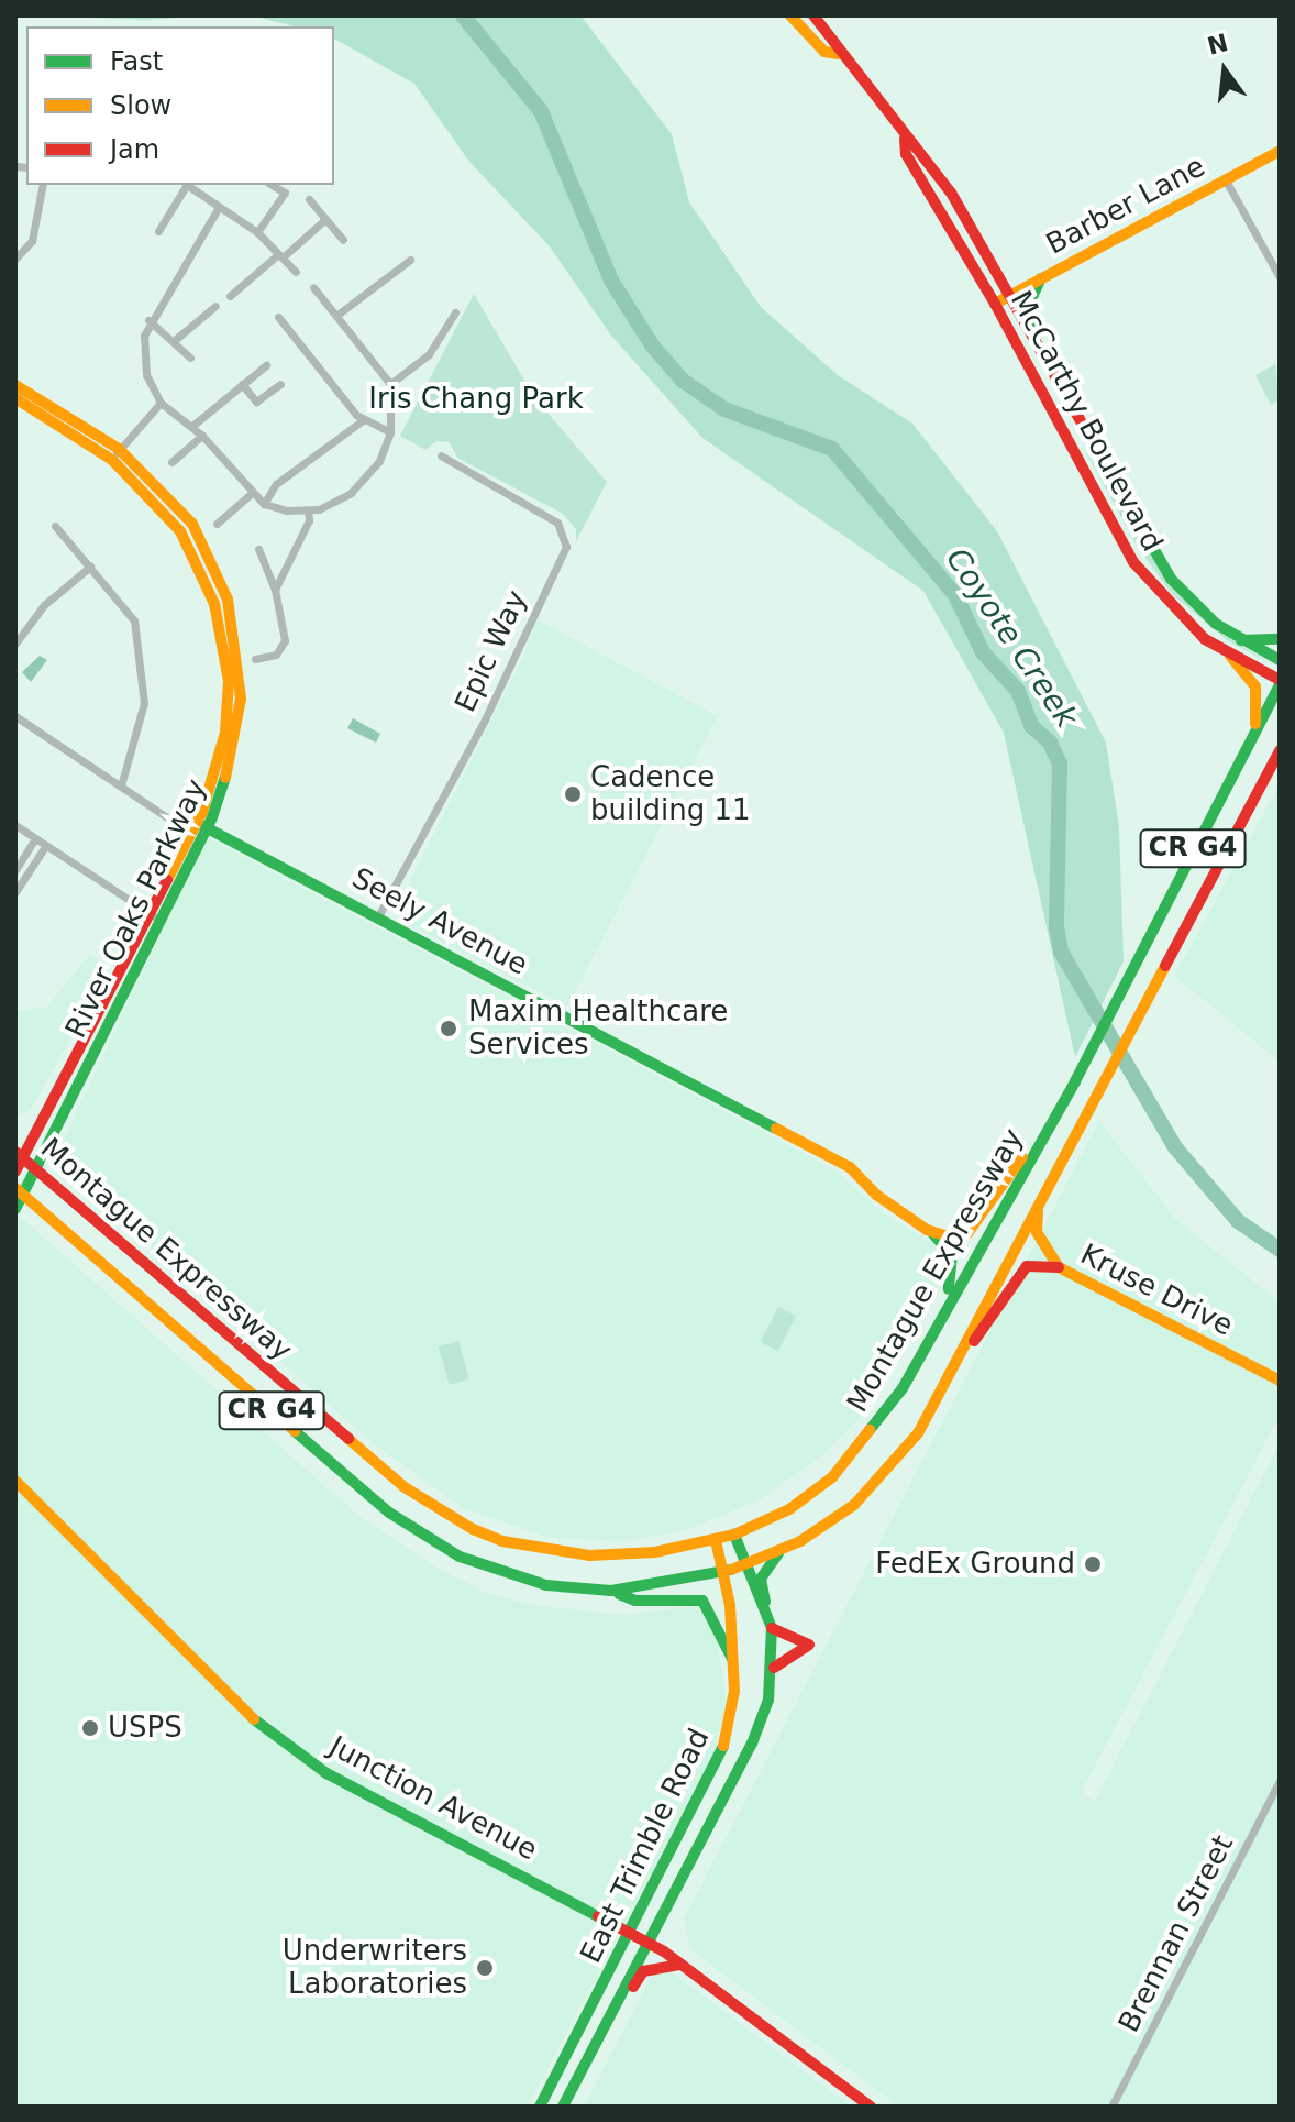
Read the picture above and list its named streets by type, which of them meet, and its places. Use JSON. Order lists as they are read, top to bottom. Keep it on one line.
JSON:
{"streets":{"main road":["Barber Lane","McCarthy Boulevard","CR G4","River Oaks Parkway","Seely Avenue","Montague Expressway","Kruse Drive","Junction Avenue","East Trimble Road"],"street":["Epic Way","Brennan Street"]},"crossings":[["Barber Lane","McCarthy Boulevard"],["McCarthy Boulevard","Montague Expressway"],["Epic Way","Seely Avenue"],["River Oaks Parkway","Seely Avenue"],["River Oaks Parkway","Montague Expressway"],["Montague Expressway","East Trimble Road"],["Junction Avenue","East Trimble Road"]],"water":["Coyote Creek"],"parks":["Iris Chang Park"],"places":["Cadence building 11","Maxim Healthcare Services","FedEx Ground","USPS","Underwriters Laboratories"],"legend":["Fast","Slow","Jam"],"north":"top"}
